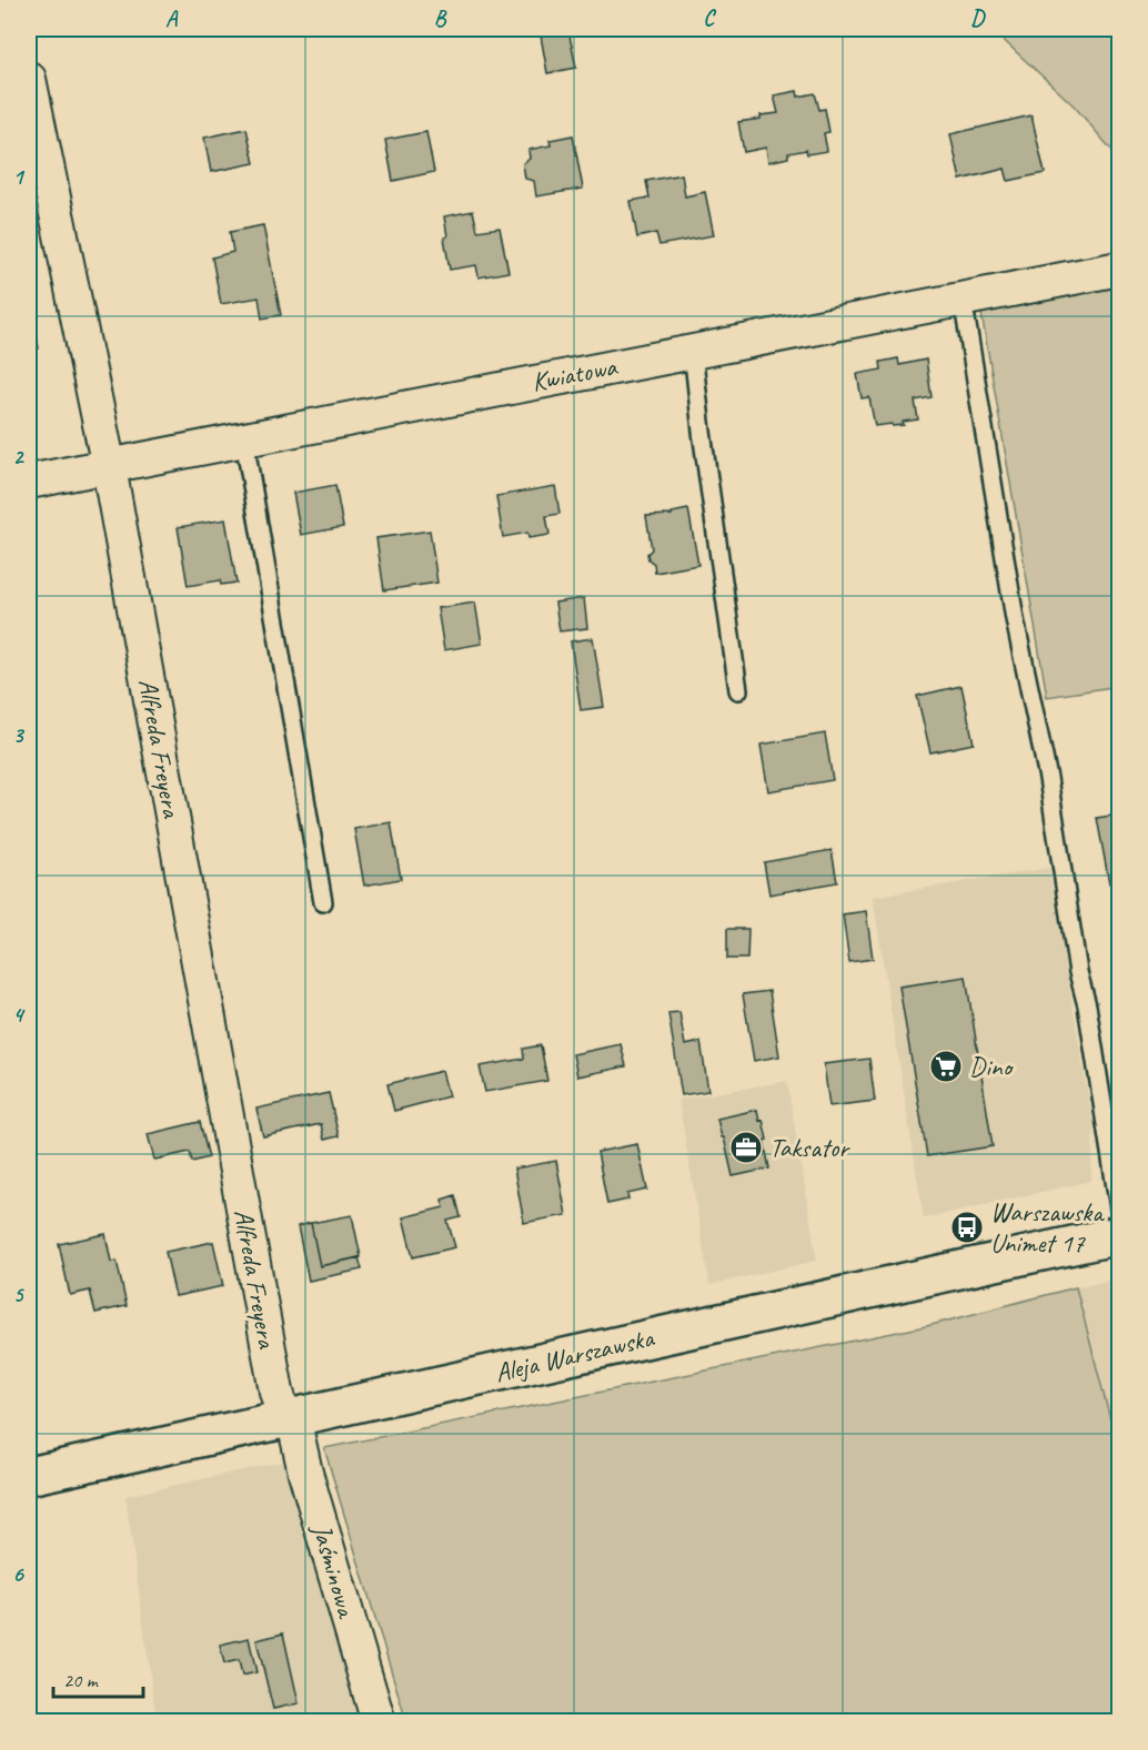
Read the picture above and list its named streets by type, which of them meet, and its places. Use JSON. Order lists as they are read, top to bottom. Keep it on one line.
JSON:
{"streets":{"street":["Kwiatowa","Alfreda Freyera","Aleja Warszawska","Jaśminowa"]},"crossings":[["Kwiatowa","Alfreda Freyera"],["Alfreda Freyera","Aleja Warszawska"],["Alfreda Freyera","Jaśminowa"],["Aleja Warszawska","Jaśminowa"]],"places":{"supermarket":["Dino"],"office":["Taksator"],"bus stop":["Warszawska Unimet 17"]},"scale_bar":"20 m","grid":{"columns":["A","B","C","D"],"rows":["1","2","3","4","5","6"]}}
